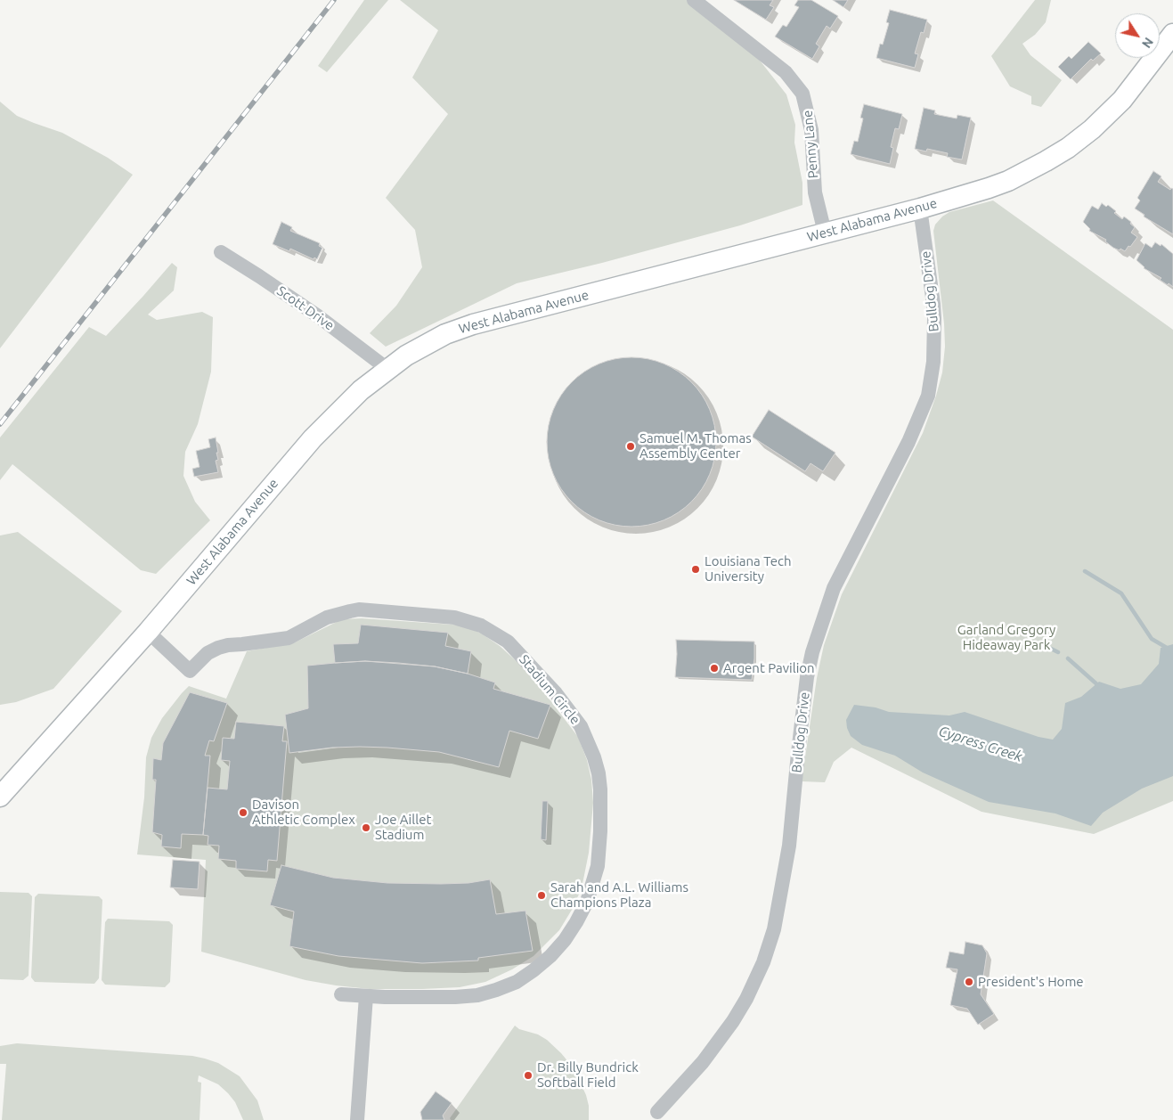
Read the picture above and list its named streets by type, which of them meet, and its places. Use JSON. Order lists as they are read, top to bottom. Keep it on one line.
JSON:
{"streets":{"main road":["West Alabama Avenue"],"street":["Penny Lane","Bulldog Drive","Scott Drive","Stadium Circle"]},"crossings":[["Penny Lane","West Alabama Avenue"],["West Alabama Avenue","Bulldog Drive"],["West Alabama Avenue","Scott Drive"],["West Alabama Avenue","Stadium Circle"]],"water":["Cypress Creek"],"parks":["Garland Gregory Hideaway Park"],"places":["Samuel M. Thomas Assembly Center","Louisiana Tech University","Argent Pavilion","Davison Athletic Complex","Joe Aillet Stadium","Sarah and A.L. Williams Champions Plaza","President's Home","Dr. Billy Bundrick Softball Field"],"north":"bottom right"}
